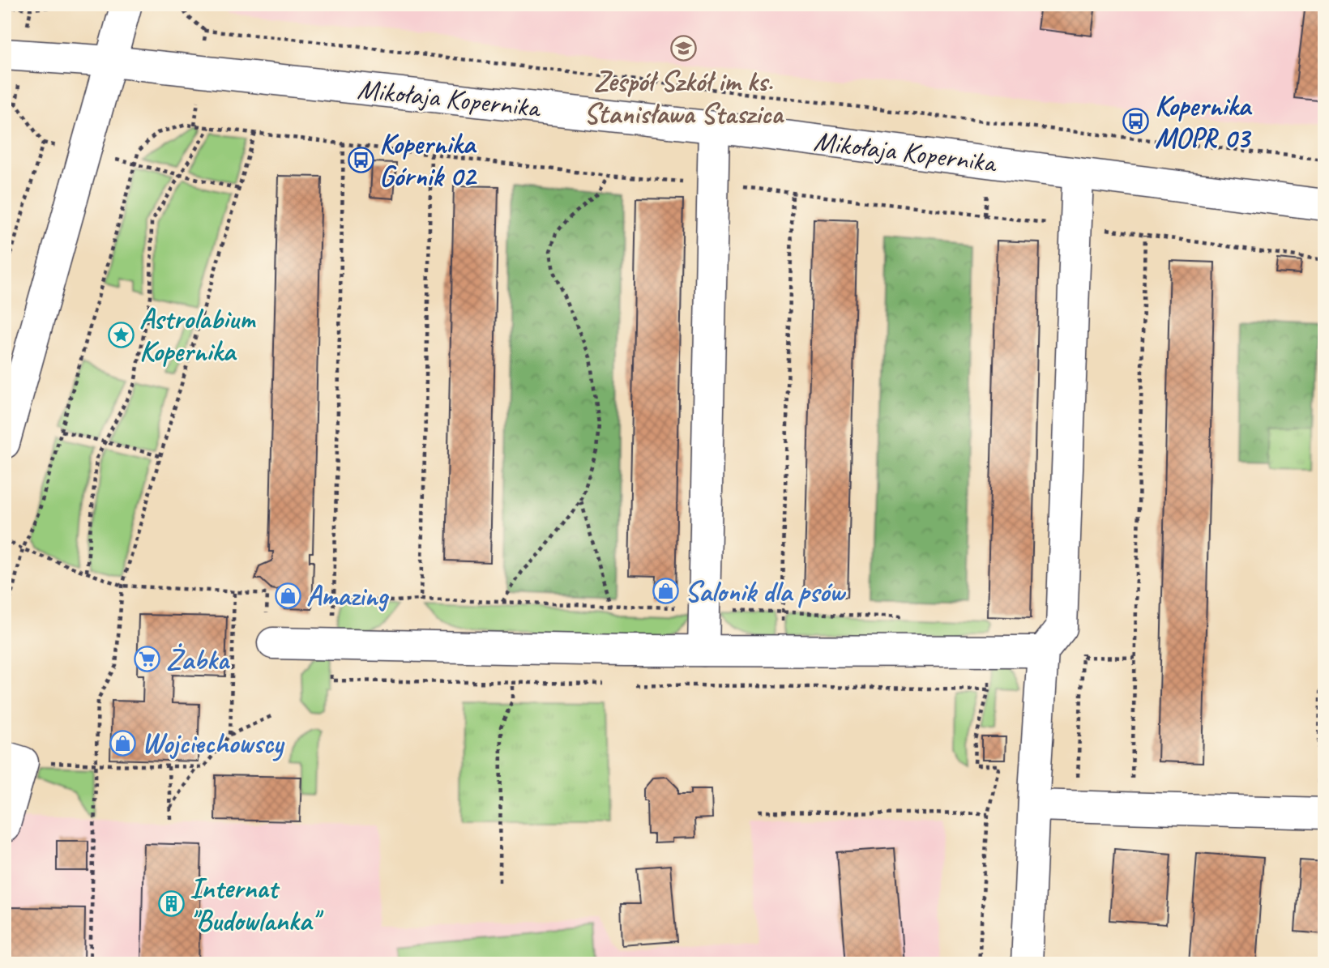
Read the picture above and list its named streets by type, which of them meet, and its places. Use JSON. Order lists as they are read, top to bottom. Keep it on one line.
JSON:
{"streets":{"street":["Mikołaja Kopernika"]},"places":{"school or university":["Zespół Szkół im ks. Stanisława Staszica"],"bus stop":["Kopernika MOPR 03","Kopernika Górnik 02"],"place":["Astrolabium Kopernika"],"shop":["Salonik dla psów","Amazing","Wojciechowscy"],"supermarket":["Żabka"],"building":["Internat \"Budowlanka\""]}}
